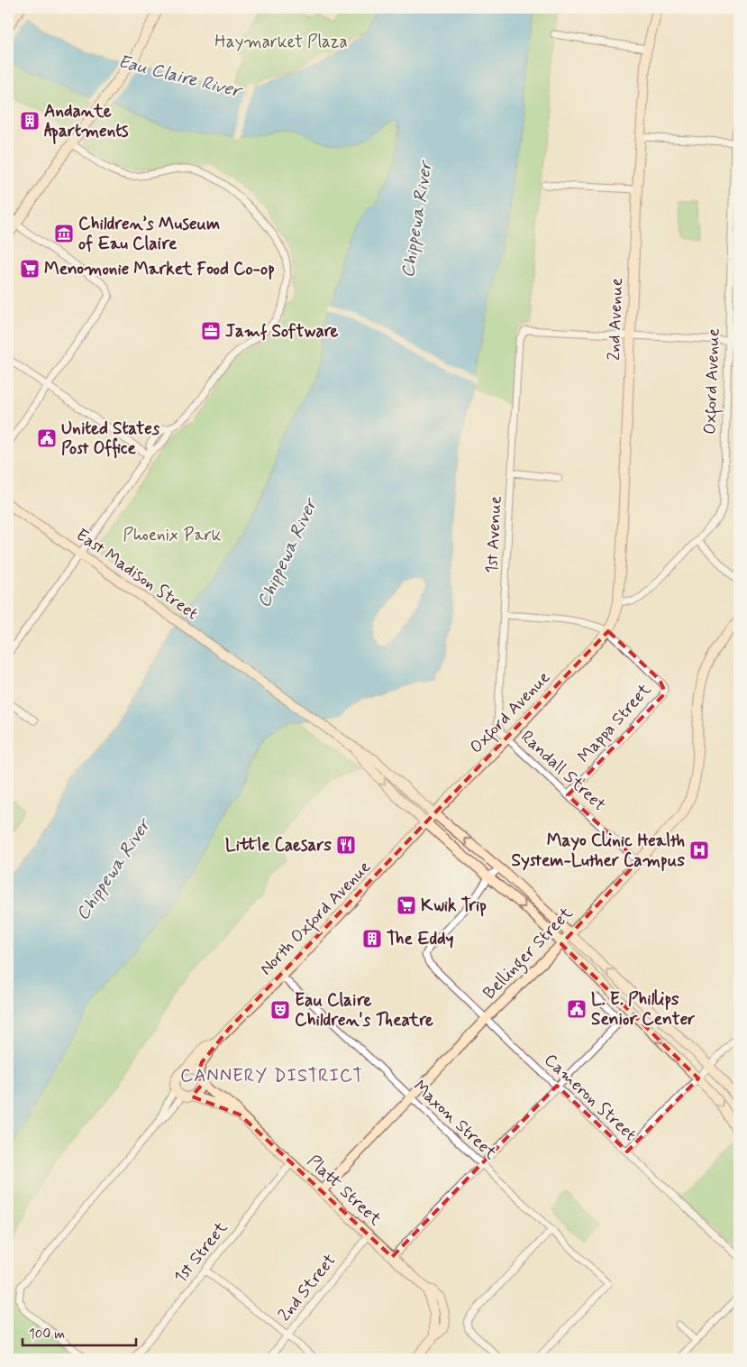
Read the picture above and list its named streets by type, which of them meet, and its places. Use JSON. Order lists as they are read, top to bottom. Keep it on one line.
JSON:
{"streets":{"main road":["2nd Avenue","Oxford Avenue","East Madison Street","North Oxford Avenue","Bellinger Street","Platt Street"],"street":["1st Avenue","Mappa Street","Randall Street","Cameron Street","Maxon Street","1st Street","2nd Street"]},"crossings":[["2nd Avenue","Oxford Avenue"],["2nd Avenue","1st Avenue"],["2nd Avenue","Mappa Street"],["Oxford Avenue","1st Avenue"],["Oxford Avenue","Mappa Street"],["Oxford Avenue","Randall Street"],["Oxford Avenue","North Oxford Avenue"],["1st Avenue","Randall Street"],["Mappa Street","Randall Street"],["Randall Street","Bellinger Street"],["North Oxford Avenue","Maxon Street"],["North Oxford Avenue","Platt Street"],["Bellinger Street","Cameron Street"],["Bellinger Street","Maxon Street"],["Bellinger Street","Platt Street"],["Platt Street","1st Street"],["Platt Street","2nd Street"]],"districts":["CANNERY DISTRICT"],"water":["Eau Claire River","Chippewa River"],"parks":["Haymarket Plaza","Phoenix Park"],"places":{"building":["Andante Apartments","The Eddy"],"museum":["Children’s Museum of Eau Claire"],"supermarket":["Menomonie Market Food Co-op","Kwik Trip"],"office":["Jamf Software"],"public building":["United States Post Office","L. E. Phillips Senior Center"],"restaurant":["Little Caesars"],"hospital":["Mayo Clinic Health System-Luther Campus"],"theatre":["Eau Claire Children's Theatre"]},"scale_bar":"100 m"}
